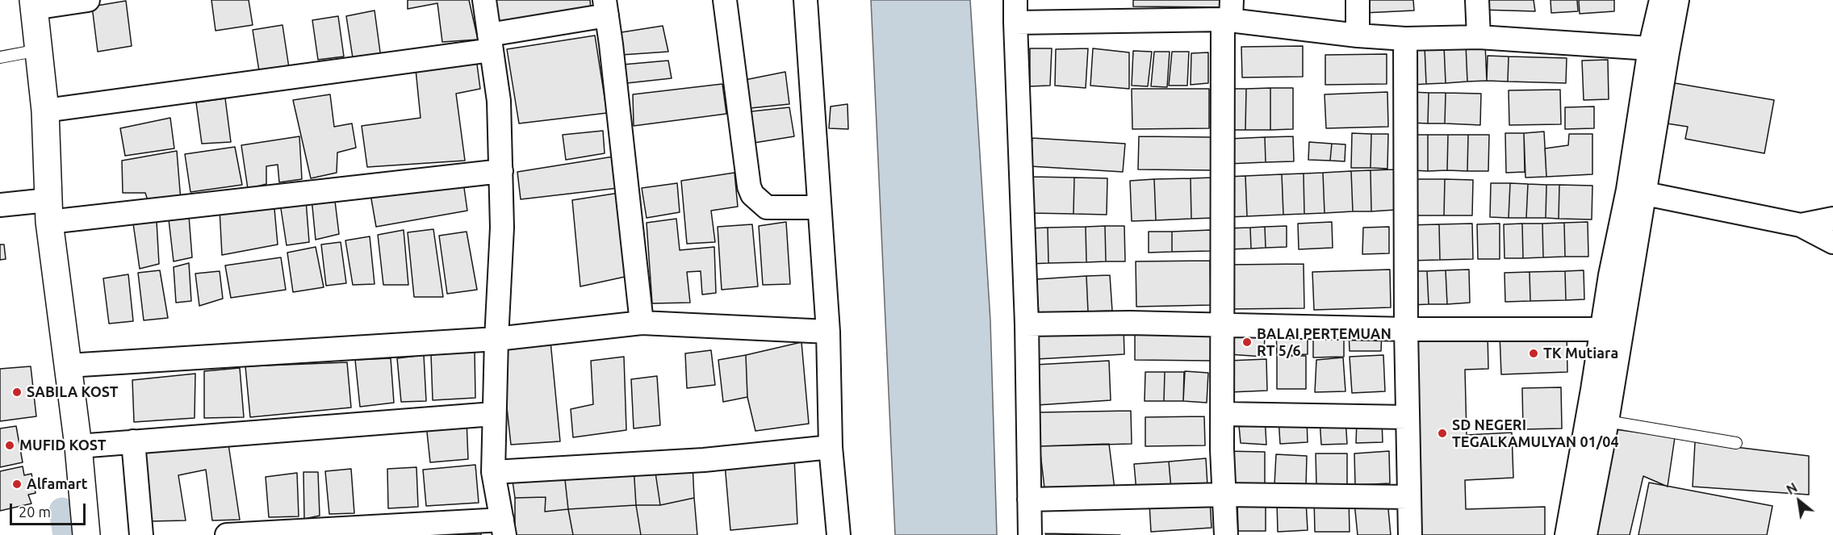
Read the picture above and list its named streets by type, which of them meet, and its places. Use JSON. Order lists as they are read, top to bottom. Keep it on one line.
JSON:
{"places":["BALAI PERTEMUAN RT 5/6","TK Mutiara","SABILA KOST","SD NEGERI TEGALKAMULYAN 01/04","MUFID KOST","Alfamart"],"scale_bar":"20 m","north":"top left"}
